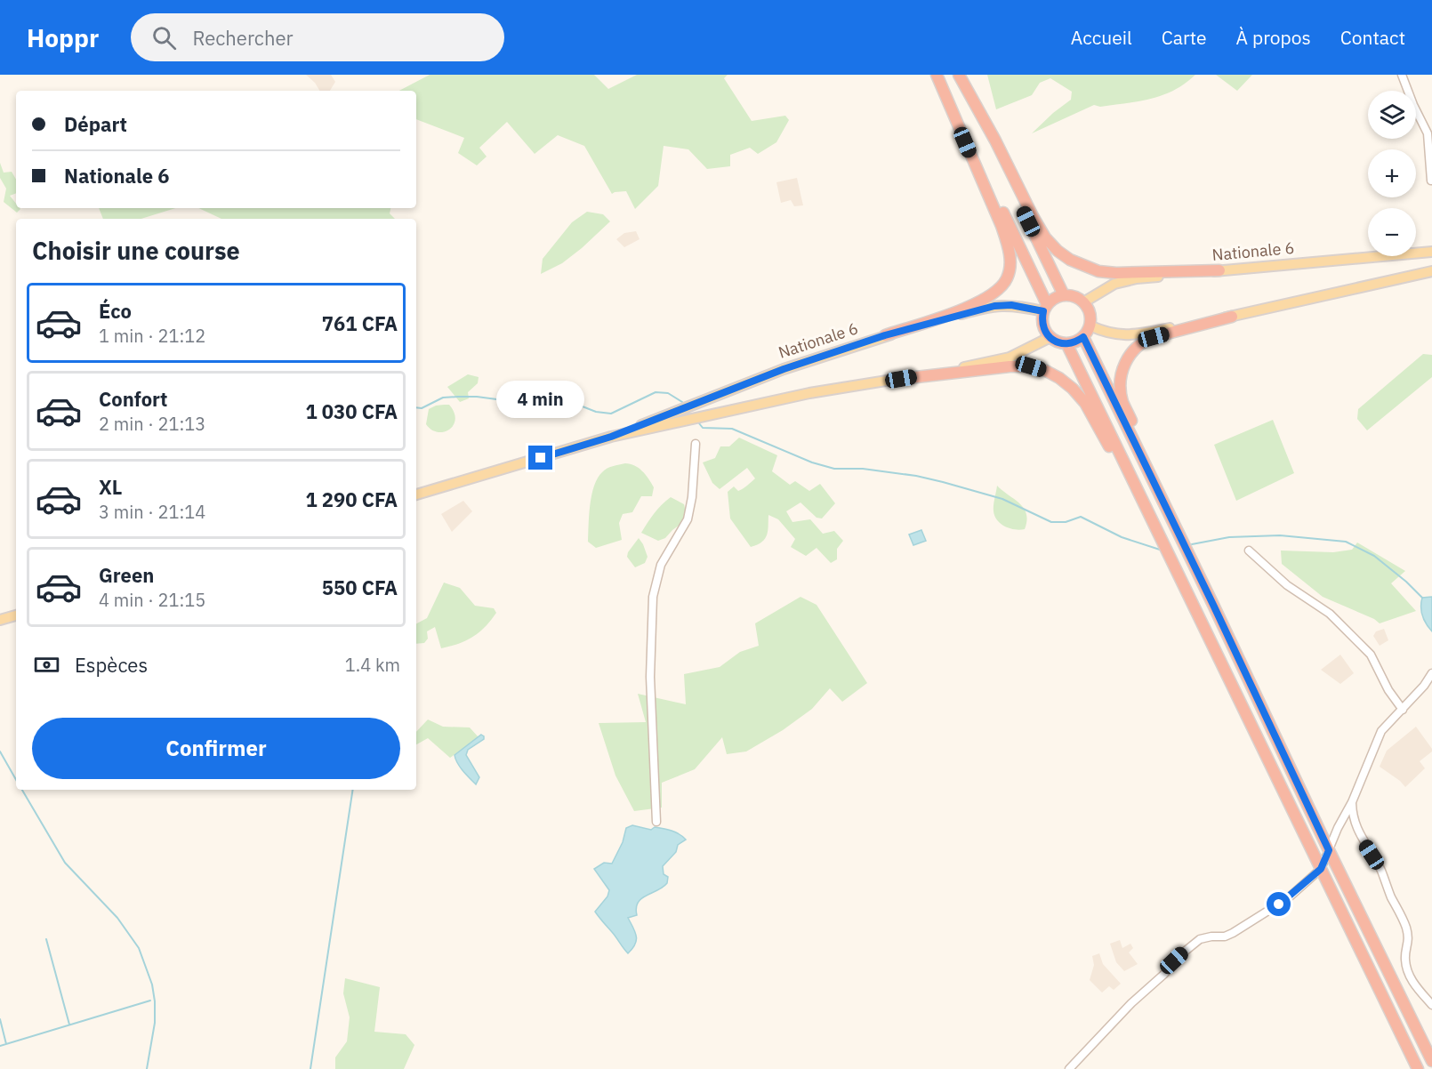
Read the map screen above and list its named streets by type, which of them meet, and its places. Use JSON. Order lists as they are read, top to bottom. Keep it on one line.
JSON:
{"streets":{"main road":["Nationale 6"]},"page":{"header":"Hoppr","search":"Rechercher","nav":["Accueil","Carte","À propos","Contact"],"map_buttons":["+","−"],"banner":["Départ","Nationale 6"],"heading":"Choisir une course","list":[{"name":"Éco","note":"1 min · 21:12","value":"761 CFA"},{"name":"Confort","note":"2 min · 21:13","value":"1 030 CFA"},{"name":"XL","note":"3 min · 21:14","value":"1 290 CFA"},{"name":"Green","note":"4 min · 21:15","value":"550 CFA"}],"bubble":"4 min","pay":["Espèces","1.4 km"],"buttons":"Confirmer"}}
